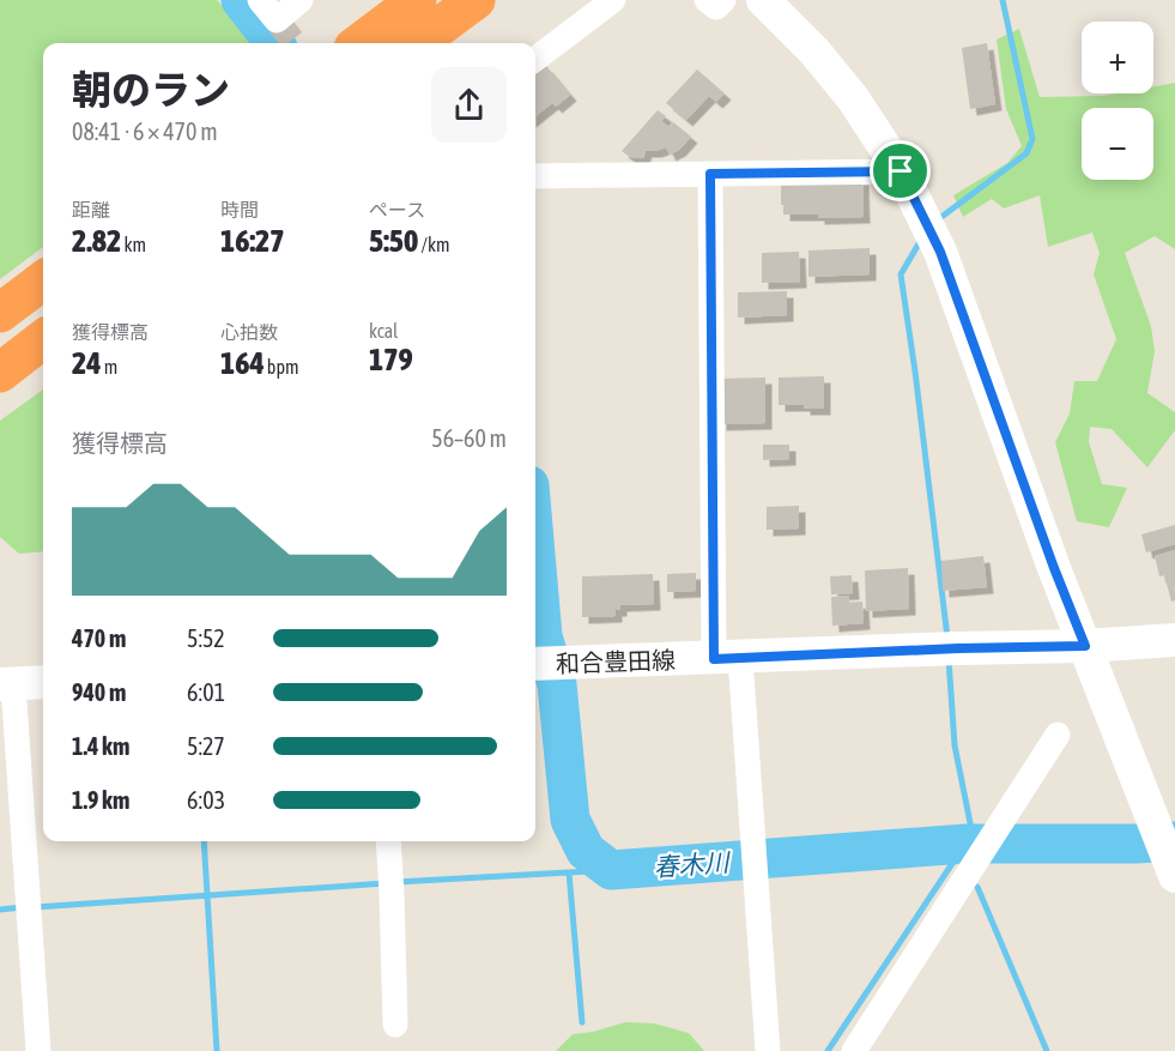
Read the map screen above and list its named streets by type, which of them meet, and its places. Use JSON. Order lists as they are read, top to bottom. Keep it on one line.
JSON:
{"streets":{"street":["和合豊田線"]},"water":["春木川"],"page":{"map_buttons":["+","−"],"heading":["朝のラン","08:41 · 6 × 470 m"],"stats":[["距離","2.82 km"],["時間","16:27"],["ペース","5:50 /km"],["獲得標高","24 m"],["心拍数","164 bpm"],["kcal","179"]],"chart":["獲得標高","56–60 m"],"list":[{"name":"470 m","note":"5:52"},{"name":"940 m","note":"6:01"},{"name":"1.4 km","note":"5:27"},{"name":"1.9 km","note":"6:03"}]}}
